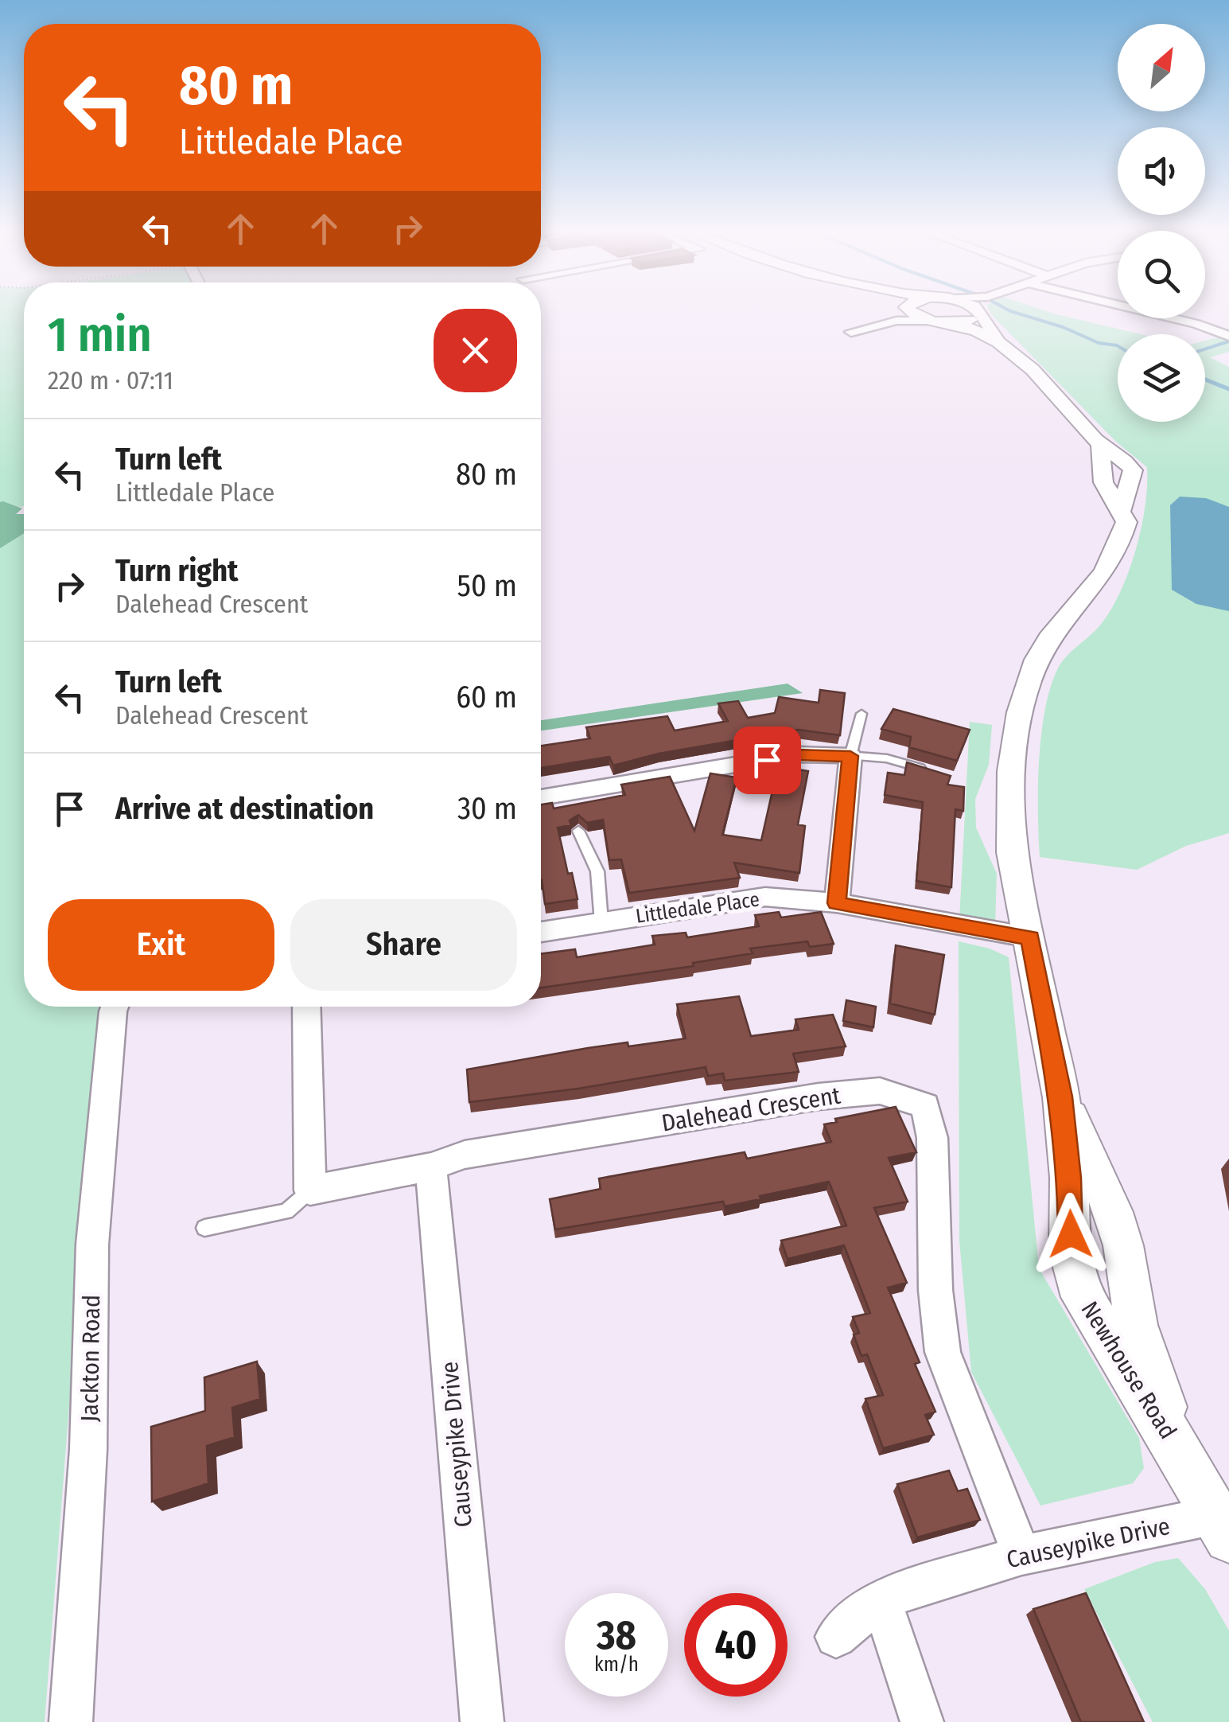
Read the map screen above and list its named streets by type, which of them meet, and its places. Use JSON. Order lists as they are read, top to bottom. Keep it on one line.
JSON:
{"streets":{"street":["Littledale Place","Dalehead Crescent","Jackton Road","Newhouse Road","Causeypike Drive"]},"crossings":[["Littledale Place","Newhouse Road"],["Dalehead Crescent","Causeypike Drive"],["Newhouse Road","Causeypike Drive"]],"north":"top right","page":{"turn":["80 m","Littledale Place"],"heading":["1 min","220 m · 07:11"],"list":[{"name":"Turn left","note":"Littledale Place","value":"80 m"},{"name":"Turn right","note":"Dalehead Crescent","value":"50 m"},{"name":"Turn left","note":"Dalehead Crescent","value":"60 m"},{"name":"Arrive at destination","value":"30 m"}],"buttons":["Exit","Share"],"speed":"38 km/h","limit":"40"}}
